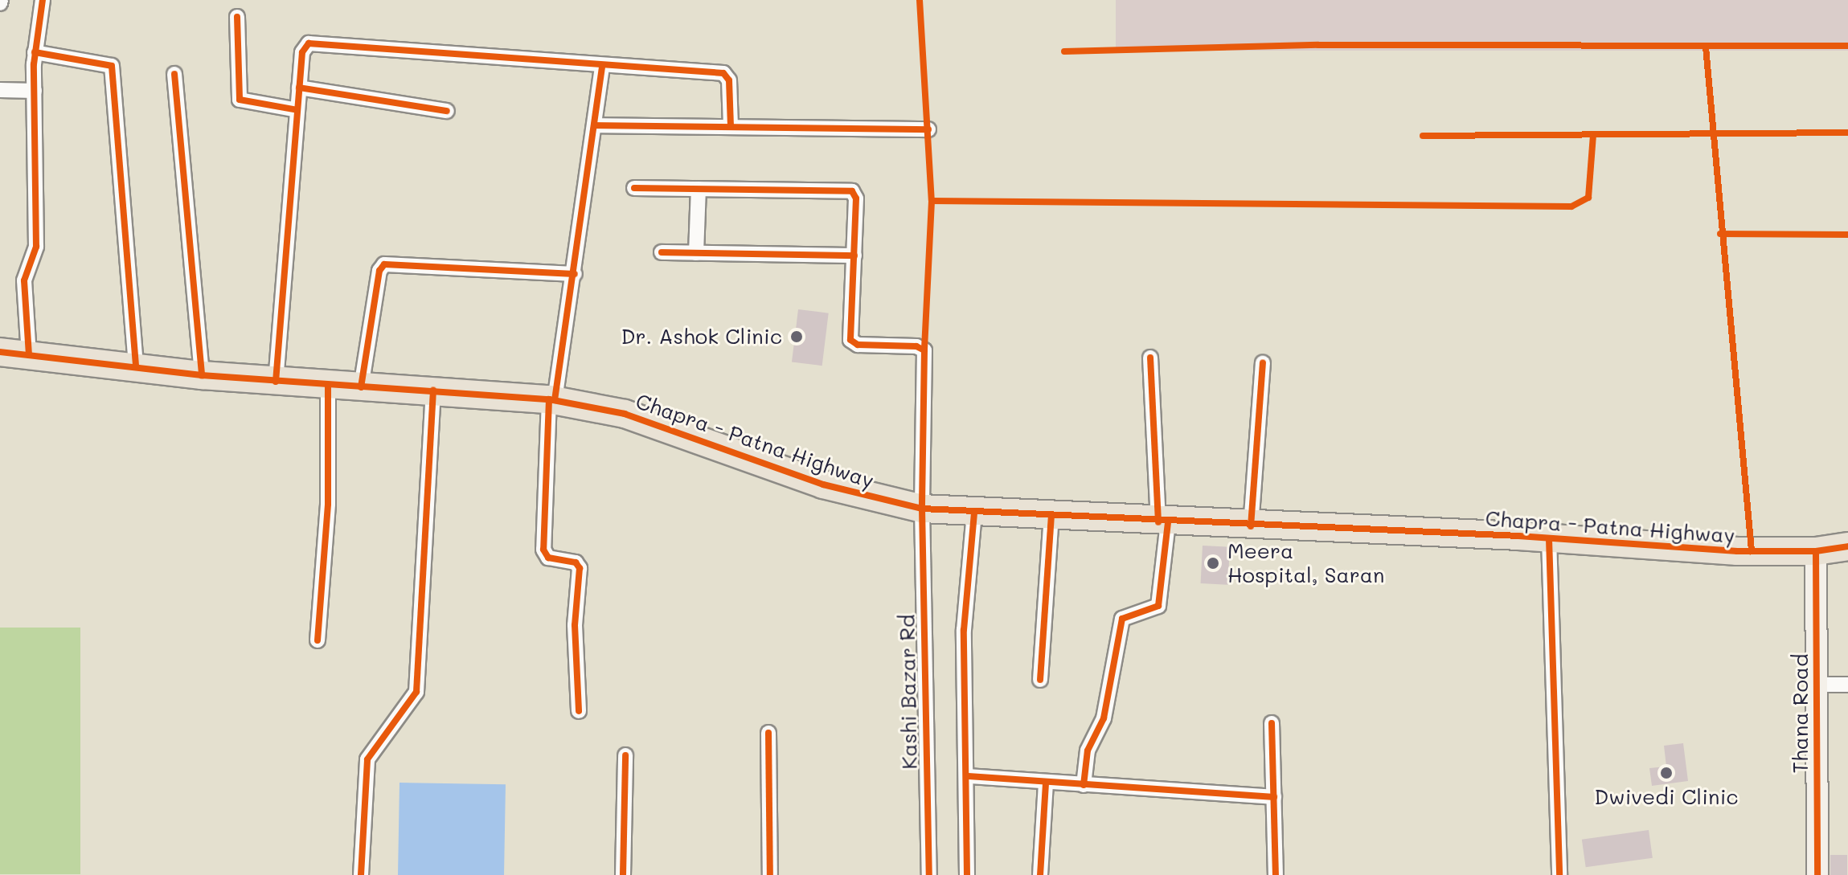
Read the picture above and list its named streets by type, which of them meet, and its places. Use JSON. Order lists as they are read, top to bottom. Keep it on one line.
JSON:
{"streets":{"highway":["Chapra - Patna Highway"],"street":["Kashi Bazar Rd","Thana Road"]},"crossings":[["Chapra - Patna Highway","Kashi Bazar Rd"],["Chapra - Patna Highway","Thana Road"]],"places":["Dr. Ashok Clinic","Meera Hospital, Saran","Dwivedi Clinic"]}
